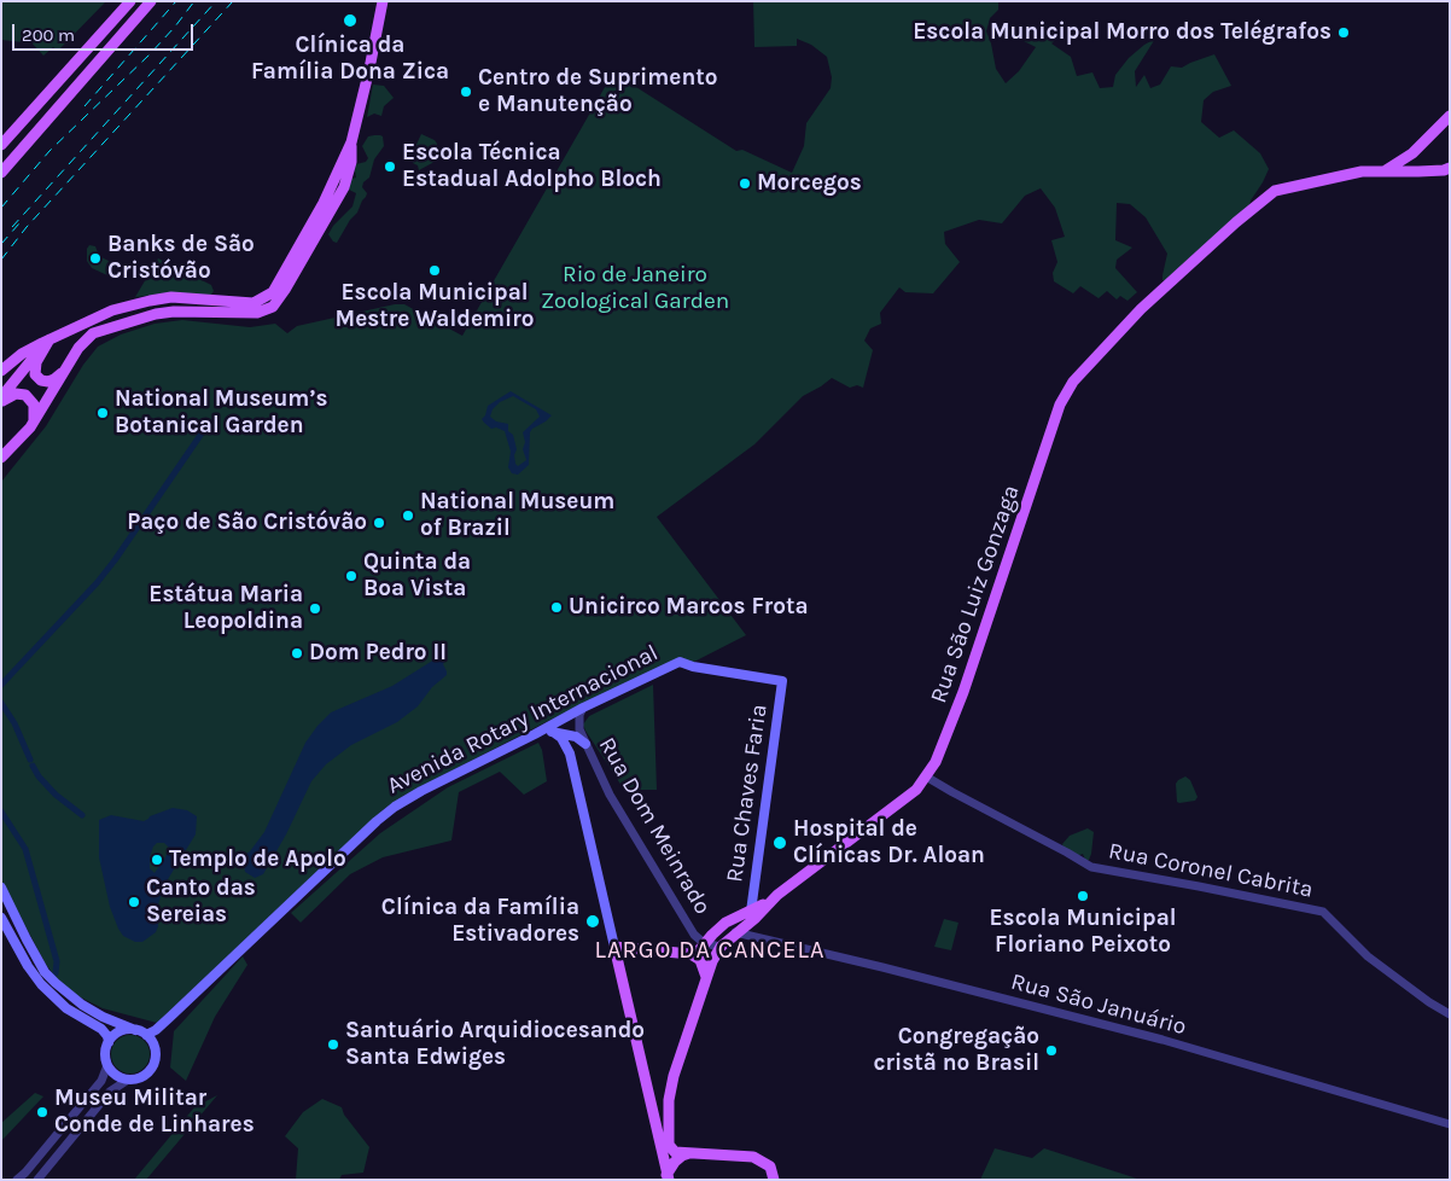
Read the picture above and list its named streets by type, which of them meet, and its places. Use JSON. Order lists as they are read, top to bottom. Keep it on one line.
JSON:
{"streets":{"main road":["Rua São Luiz Gonzaga","Avenida Rotary Internacional","Rua Chaves Faria"],"street":["Rua Dom Meinrado","Rua Coronel Cabrita","Rua São Januário"]},"crossings":[["Rua São Luiz Gonzaga","Rua Dom Meinrado"],["Rua São Luiz Gonzaga","Rua Coronel Cabrita"],["Rua São Luiz Gonzaga","Rua São Januário"],["Avenida Rotary Internacional","Rua Chaves Faria"],["Avenida Rotary Internacional","Rua Dom Meinrado"]],"districts":["LARGO DA CANCELA"],"parks":["Rio de Janeiro Zoological Garden"],"places":["Clínica da Família Dona Zica","Escola Municipal Morro dos Telégrafos","Centro de Suprimento e Manutenção","Escola Técnica Estadual Adolpho Bloch","Morcegos","Banks de São Cristóvão","Escola Municipal Mestre Waldemiro","National Museum’s Botanical Garden","National Museum of Brazil","Paço de São Cristóvão","Quinta da Boa Vista","Unicirco Marcos Frota","Estátua Maria Leopoldina","Dom Pedro II","Hospital de Clínicas Dr. Aloan","Templo de Apolo","Escola Municipal Floriano Peixoto","Canto das Sereias","Clínica da Família Estivadores","Santuário Arquidiocesando Santa Edwiges","Congregação cristã no Brasil","Museu Militar Conde de Linhares"],"scale_bar":"200 m"}
